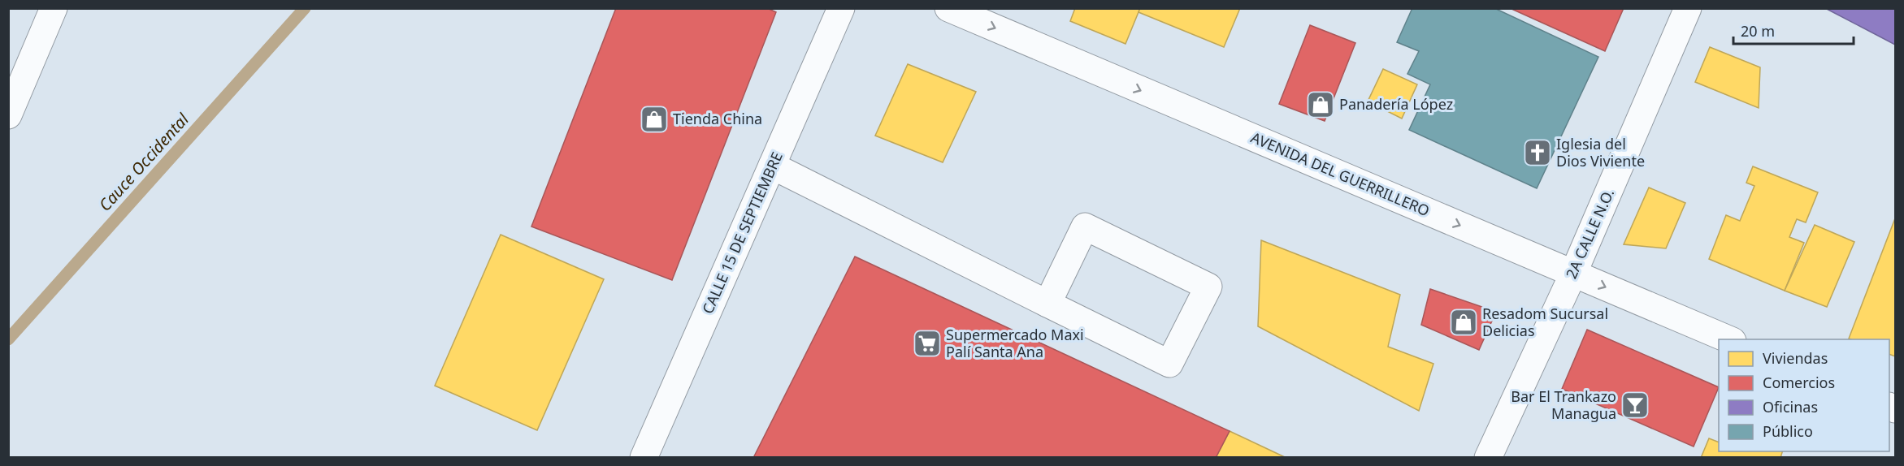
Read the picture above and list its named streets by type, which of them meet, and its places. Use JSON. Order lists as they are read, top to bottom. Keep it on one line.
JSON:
{"streets":{"street":["AVENIDA DEL GUERRILLERO","CALLE 15 DE SEPTIEMBRE","2A CALLE N.O."]},"crossings":[["AVENIDA DEL GUERRILLERO","2A CALLE N.O."]],"one_way":["AVENIDA DEL GUERRILLERO"],"water":["Cauce Occidental"],"places":{"shop":["Panadería López","Tienda China","Resadom Sucursal Delicias"],"church":["Iglesia del Dios Viviente"],"supermarket":["Supermercado Maxi Palí Santa Ana"],"bar":["Bar El Trankazo Managua"]},"legend":["Viviendas","Comercios","Oficinas","Público"],"scale_bar":"20 m"}
